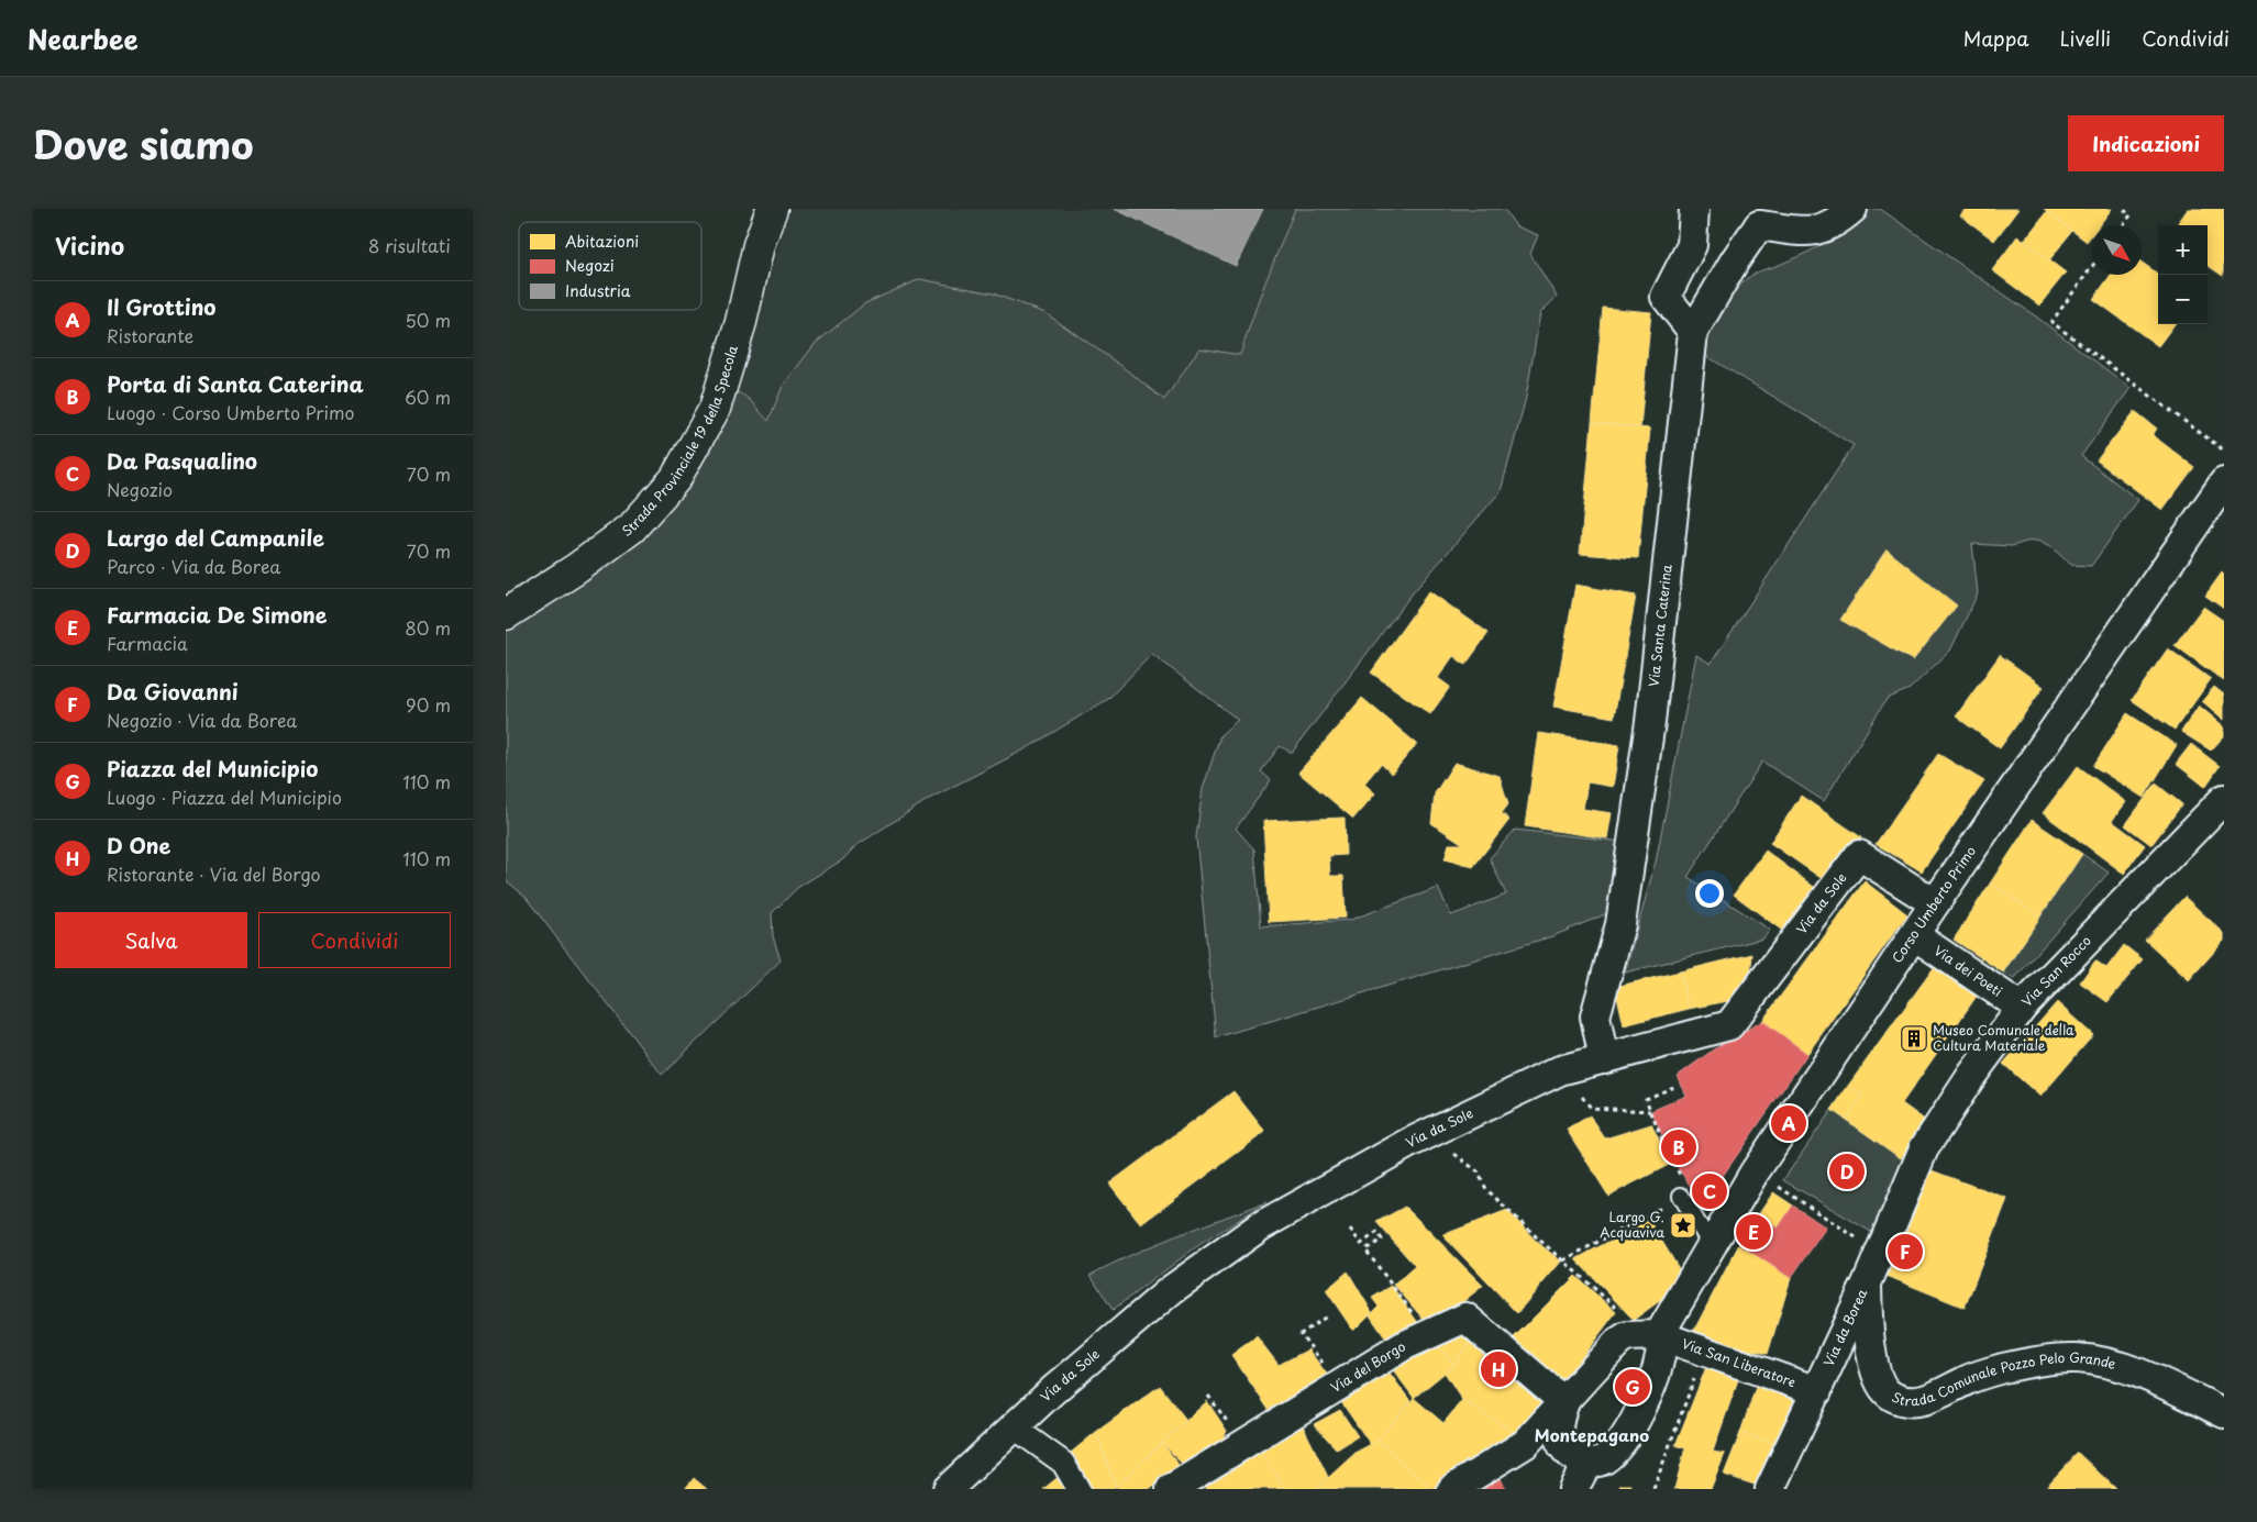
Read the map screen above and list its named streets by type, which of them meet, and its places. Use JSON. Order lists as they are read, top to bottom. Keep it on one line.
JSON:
{"streets":{"main road":["Strada Provinciale 19 della Specola"],"street":["Via Santa Caterina","Via da Sole","Corso Umberto Primo","Via dei Poeti","Via San Rocco","Via da Borea","Via San Liberatore","Via del Borgo","Strada Comunale Pozzo Pelo Grande"]},"crossings":[["Via Santa Caterina","Via da Sole"],["Via da Sole","Corso Umberto Primo"],["Corso Umberto Primo","Via dei Poeti"],["Corso Umberto Primo","Via San Liberatore"],["Via dei Poeti","Via San Rocco"],["Via San Rocco","Via da Borea"],["Via da Borea","Via San Liberatore"],["Via da Borea","Strada Comunale Pozzo Pelo Grande"]],"districts":["Montepagano"],"places":{"building":["Museo Comunale della Cultura Materiale"],"place":["Largo G. Acquaviva"]},"legend":["Abitazioni","Negozi","Industria"],"north":"bottom right","page":{"header":"Nearbee","nav":["Mappa","Livelli","Condividi"],"title":"Dove siamo","buttons":["Indicazioni",["Salva","Condividi"]],"heading":["Vicino","8 risultati"],"map_buttons":["+","−"],"list":[{"mark":"A","name":"Il Grottino","note":"Ristorante","value":"50 m"},{"mark":"B","name":"Porta di Santa Caterina","note":"Luogo · Corso Umberto Primo","value":"60 m"},{"mark":"C","name":"Da Pasqualino","note":"Negozio","value":"70 m"},{"mark":"D","name":"Largo del Campanile","note":"Parco · Via da Borea","value":"70 m"},{"mark":"E","name":"Farmacia De Simone","note":"Farmacia","value":"80 m"},{"mark":"F","name":"Da Giovanni","note":"Negozio · Via da Borea","value":"90 m"},{"mark":"G","name":"Piazza del Municipio","note":"Luogo · Piazza del Municipio","value":"110 m"},{"mark":"H","name":"D One","note":"Ristorante · Via del Borgo","value":"110 m"}],"pins":["A","B","D","C","E","F","H","G"]}}
